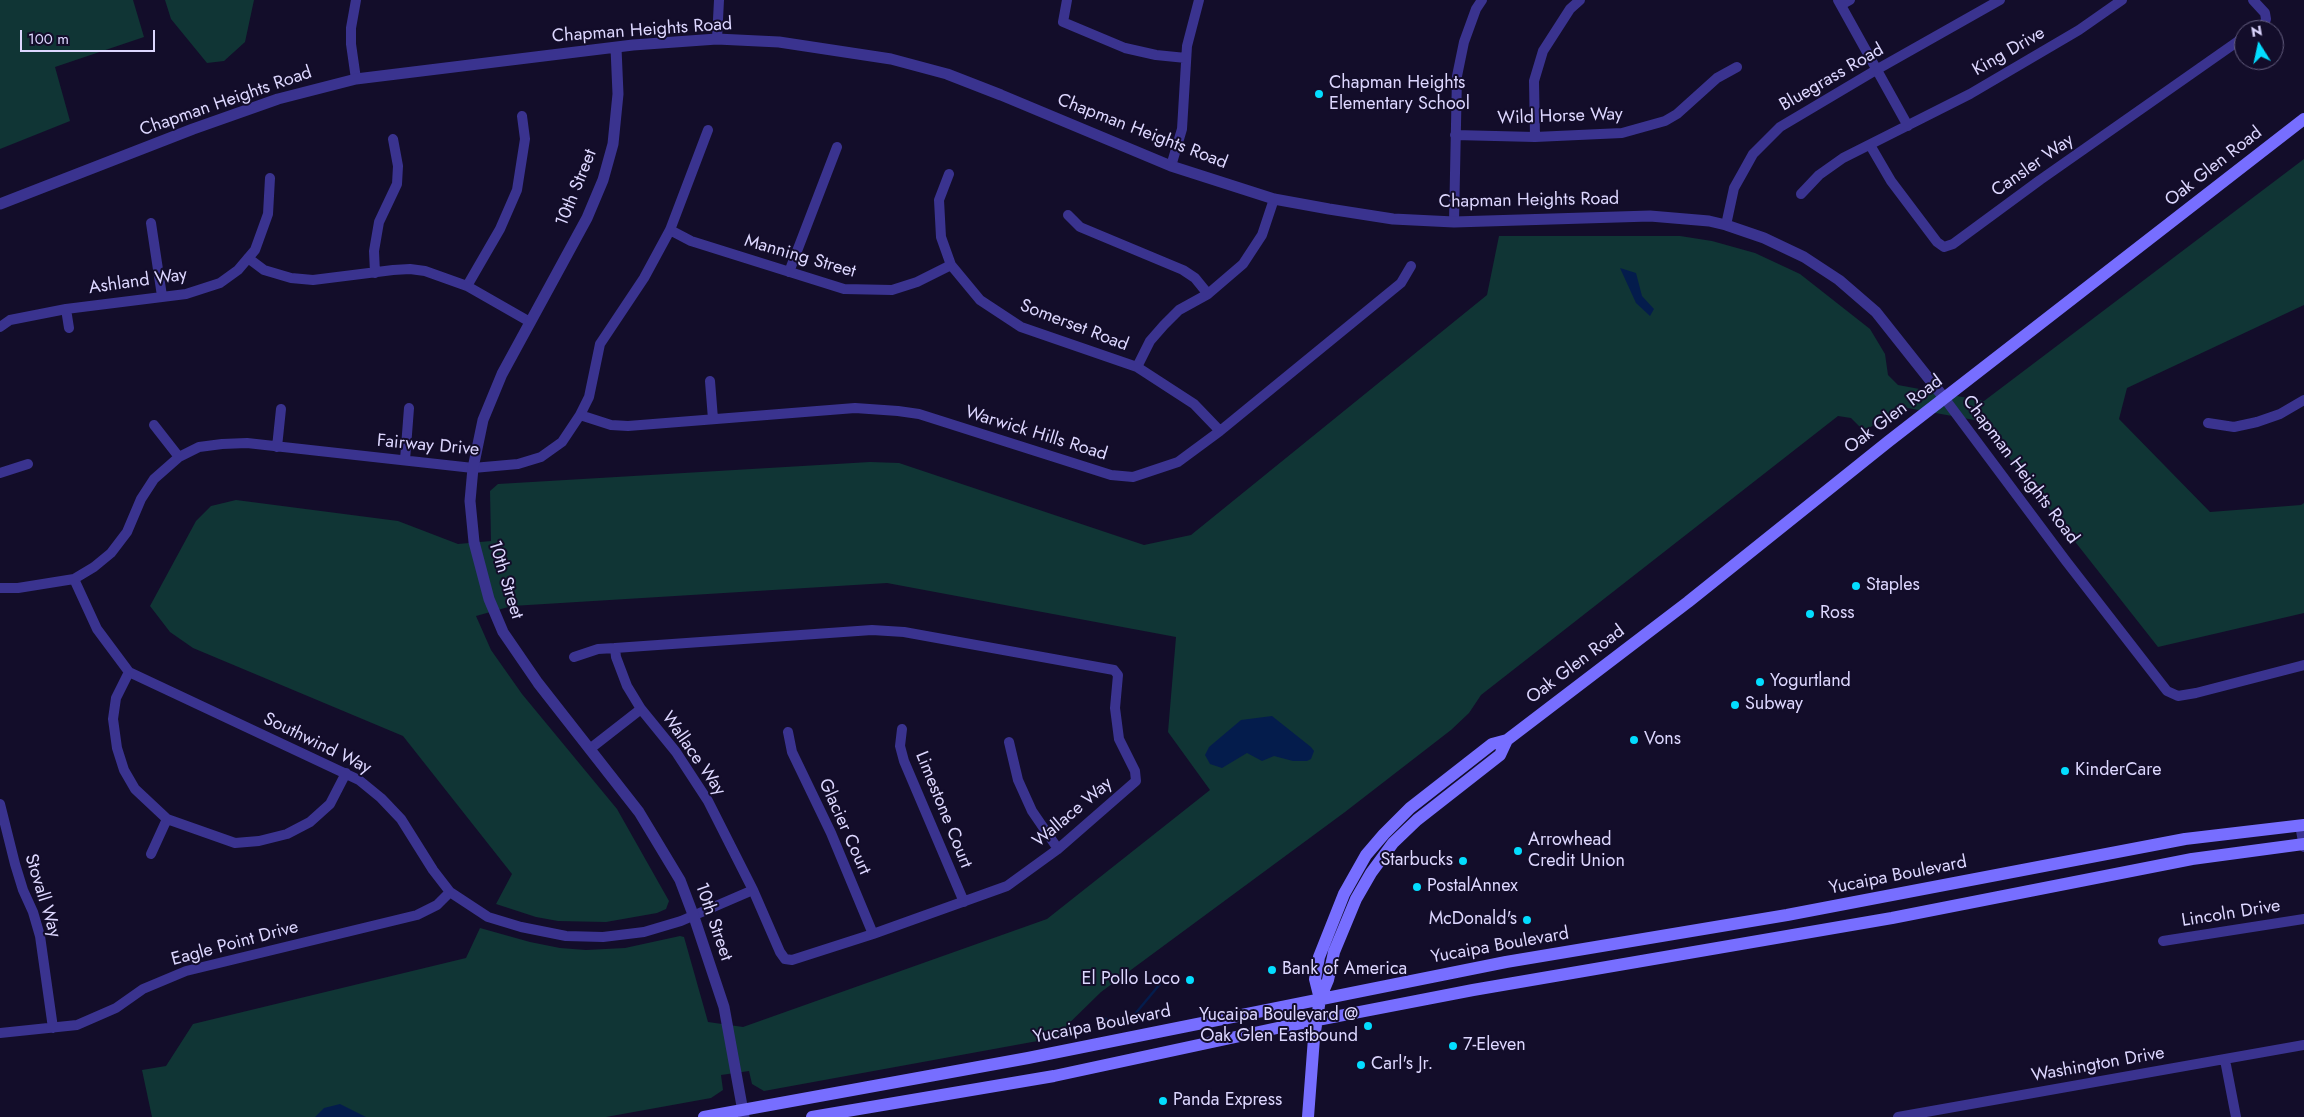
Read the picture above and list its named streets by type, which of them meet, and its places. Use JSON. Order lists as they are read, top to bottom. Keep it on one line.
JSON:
{"streets":{"main road":["Oak Glen Road","Yucaipa Boulevard"],"street":["Chapman Heights Road","King Drive","Bluegrass Road","Wild Horse Way","Cansler Way","10th Street","Manning Street","Ashland Way","Somerset Road","Warwick Hills Road","Fairway Drive","Southwind Way","Wallace Way","Limestone Court","Glacier Court","Stovall Way","Lincoln Drive","Eagle Point Drive","Washington Drive"]},"crossings":[["Chapman Heights Road","Bluegrass Road"],["Chapman Heights Road","Oak Glen Road"],["Chapman Heights Road","10th Street"],["King Drive","Cansler Way"],["Oak Glen Road","Yucaipa Boulevard"],["10th Street","Fairway Drive"],["10th Street","Southwind Way"],["10th Street","Yucaipa Boulevard"],["Manning Street","Somerset Road"],["Manning Street","Fairway Drive"],["Somerset Road","Warwick Hills Road"],["Warwick Hills Road","Fairway Drive"],["Fairway Drive","Southwind Way"],["Southwind Way","Wallace Way"],["Southwind Way","Eagle Point Drive"],["Wallace Way","Limestone Court"],["Wallace Way","Glacier Court"],["Stovall Way","Eagle Point Drive"]],"places":["Chapman Heights Elementary School","Staples","Ross","Yogurtland","Subway","Vons","KinderCare","Arrowhead Credit Union","Starbucks","PostalAnnex","McDonald's","Bank of America","El Pollo Loco","Yucaipa Boulevard @ Oak Glen Eastbound","7-Eleven","Carl's Jr.","Panda Express"],"scale_bar":"100 m","north":"top"}
